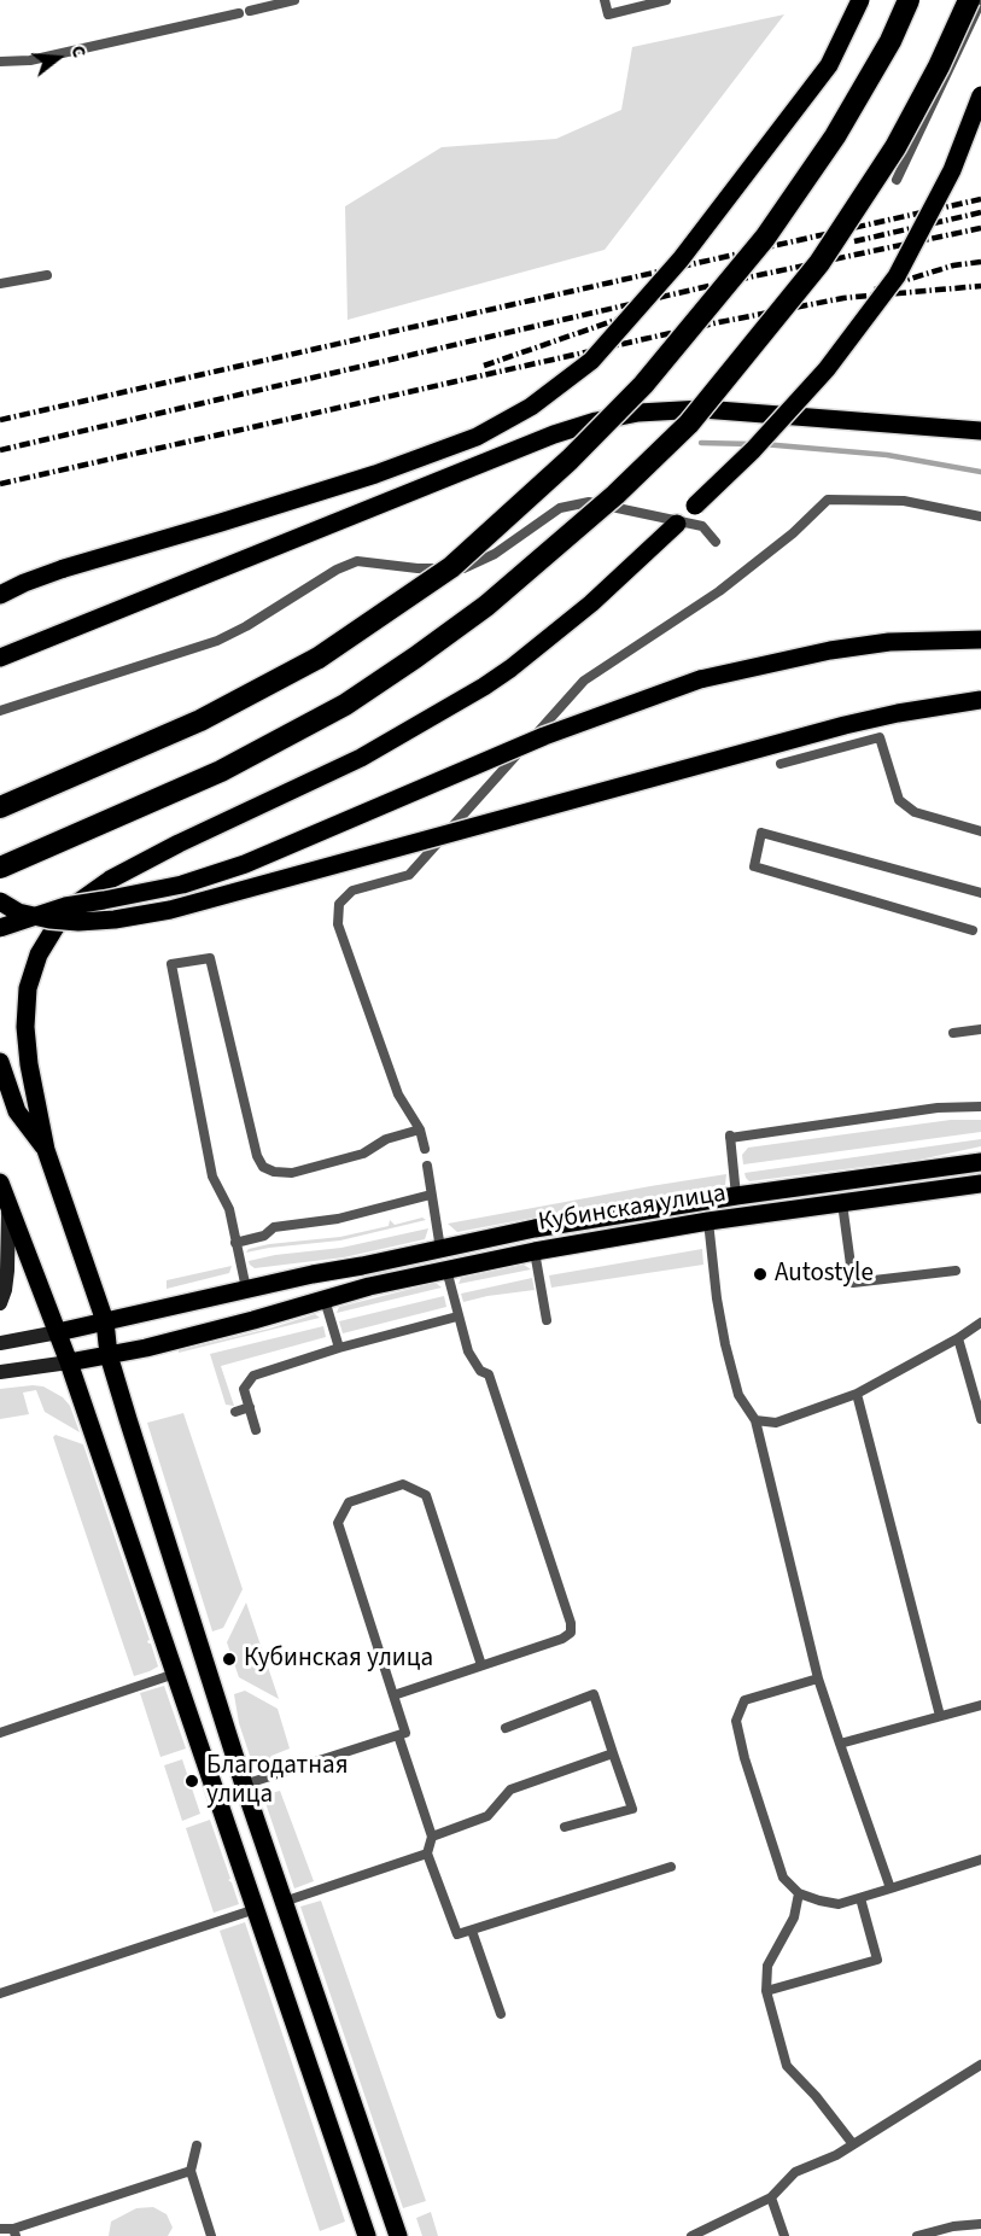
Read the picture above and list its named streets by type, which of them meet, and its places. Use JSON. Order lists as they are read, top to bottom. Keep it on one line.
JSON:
{"streets":{"main road":["Кубинская улица"]},"places":["Autostyle","Кубинская улица","Благодатная улица"],"north":"right"}
